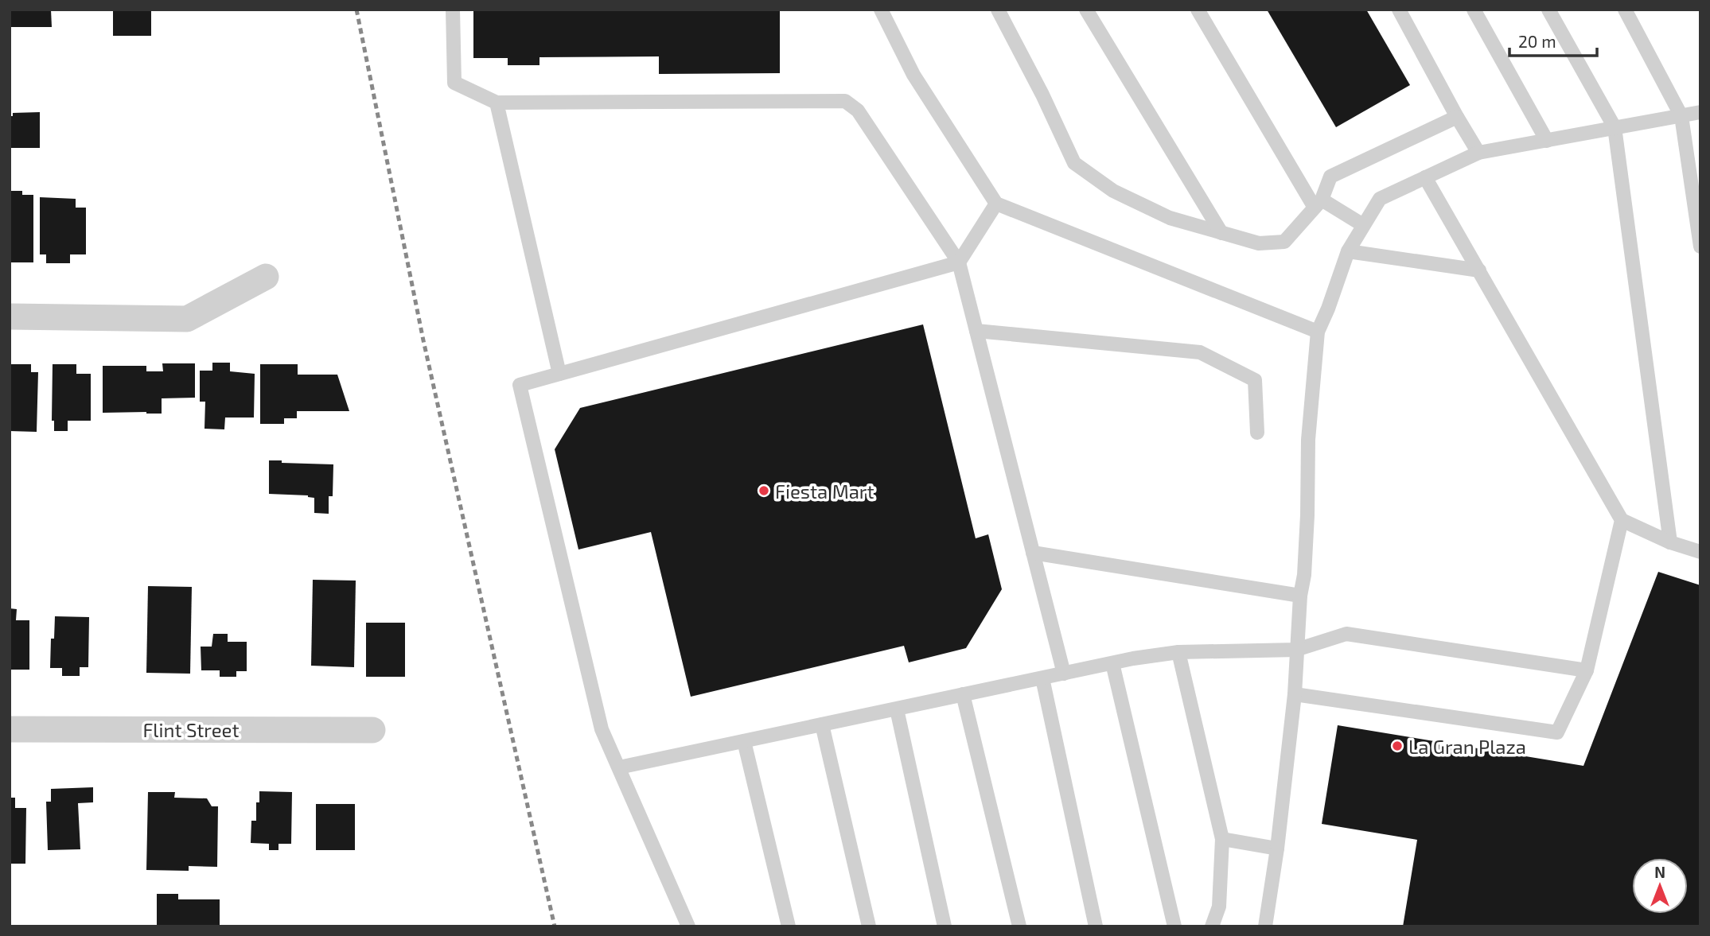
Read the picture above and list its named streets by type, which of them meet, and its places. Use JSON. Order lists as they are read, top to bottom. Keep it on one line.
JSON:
{"streets":{"street":["Flint Street"]},"places":["Fiesta Mart","La Gran Plaza"],"scale_bar":"20 m","north":"top"}
